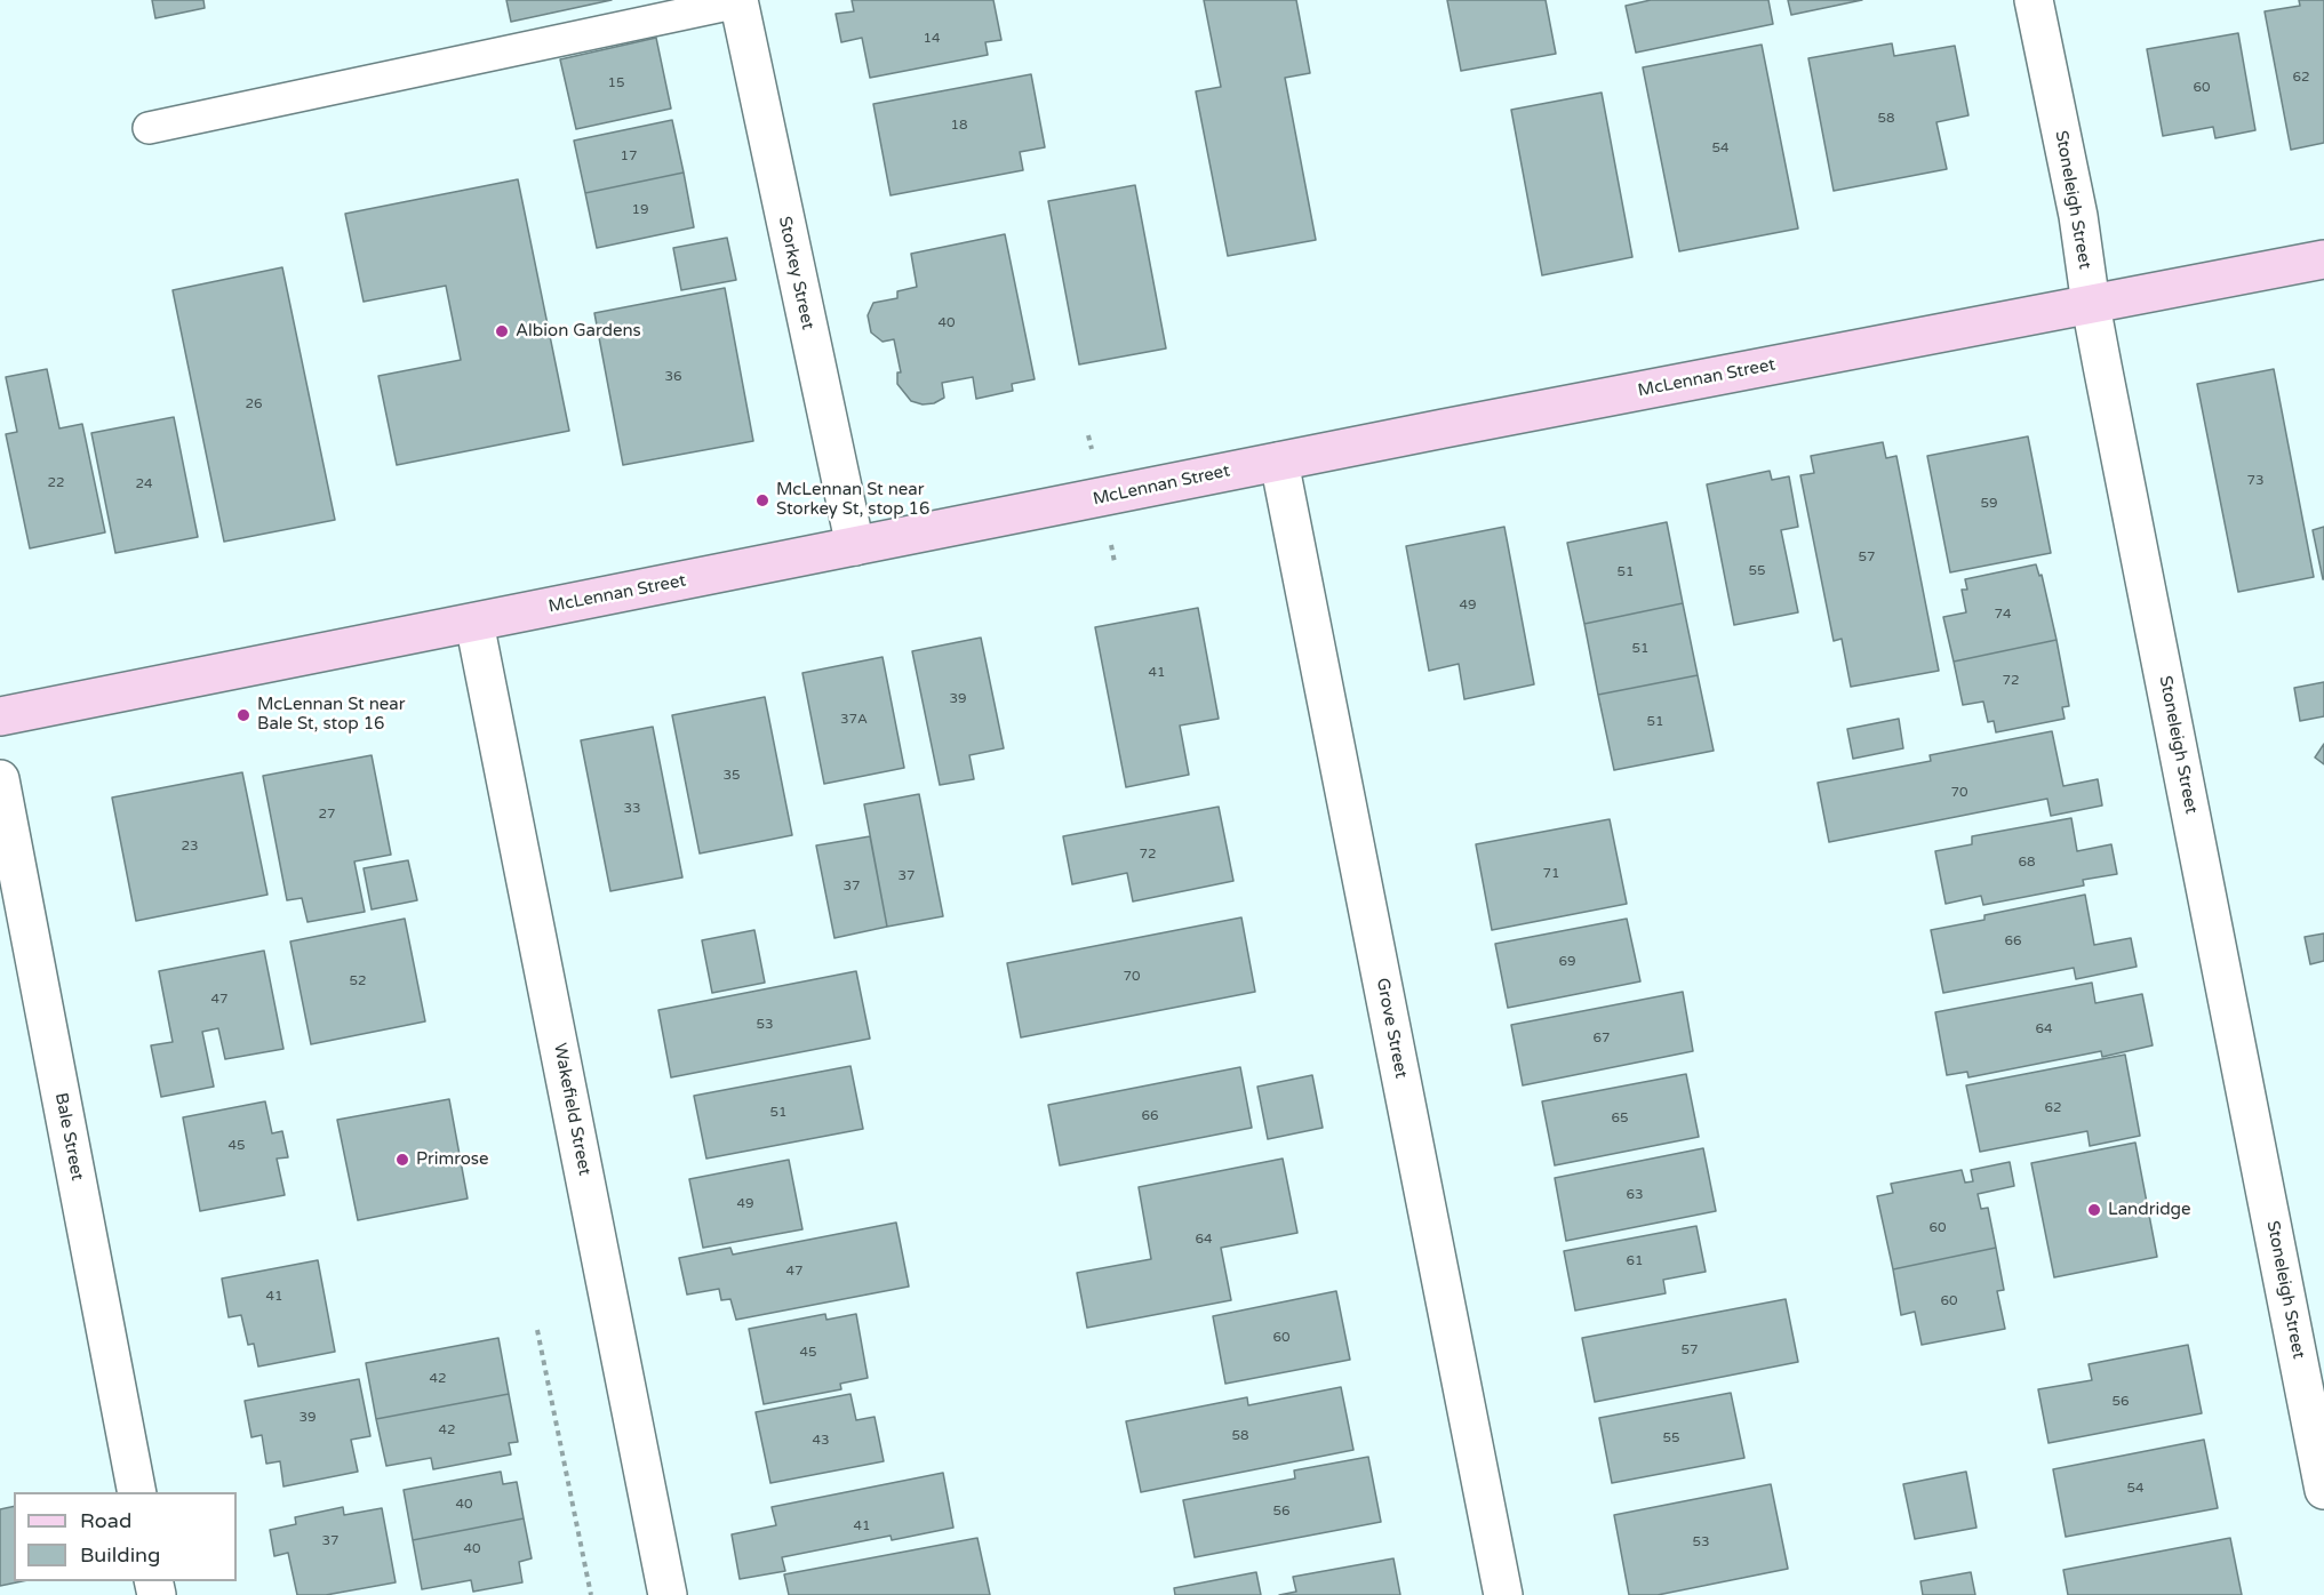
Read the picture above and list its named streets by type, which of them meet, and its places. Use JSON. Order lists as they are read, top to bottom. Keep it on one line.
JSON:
{"streets":{"street":["Stoneleigh Street","Storkey Street","McLennan Street","Grove Street","Wakefield Street","Bale Street"]},"crossings":[["Stoneleigh Street","McLennan Street"],["Storkey Street","McLennan Street"],["McLennan Street","Grove Street"],["McLennan Street","Wakefield Street"]],"places":["Albion Gardens","McLennan St near Storkey St, stop 16","McLennan St near Bale St, stop 16","Primrose","Landridge"],"house_numbers":["14","62","15","60","58","18","54","17","19","40","36","26","73","22","24","59","57","55","51","49","74","51","41","72","39","37A","51","35","70","33","27","23","72","68","71","37","37","66","69","70","52","47","53","64","67","62","51","66","65","45","63","49","60","64","61","47","41","60","60","57","45","42","56","39","42","58","55","43","54","40","56","41","37","53","40"],"legend":["Road","Building"]}
